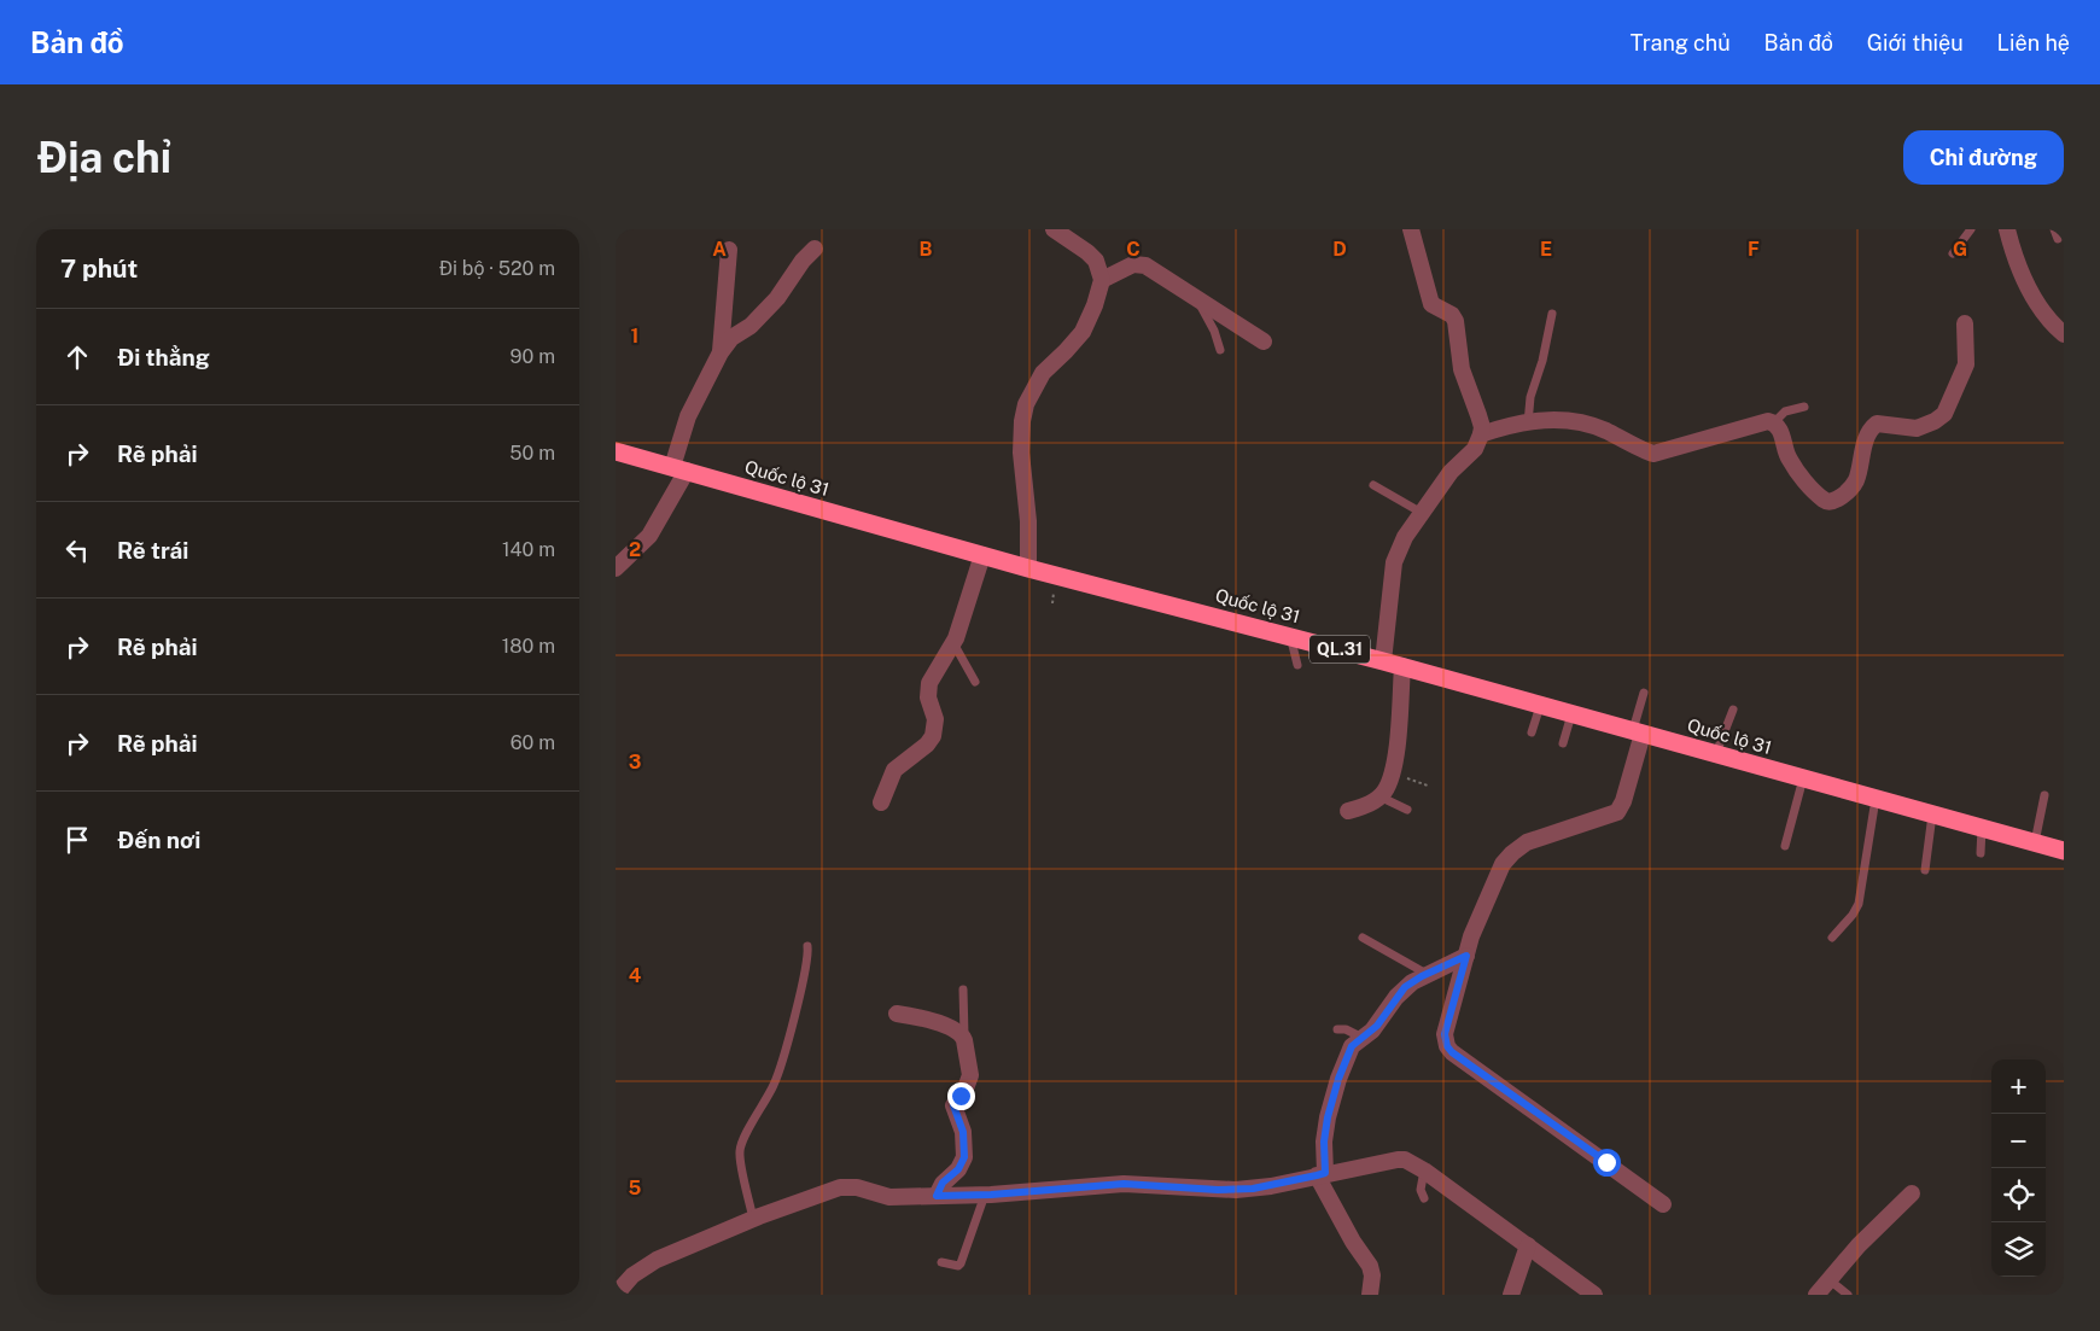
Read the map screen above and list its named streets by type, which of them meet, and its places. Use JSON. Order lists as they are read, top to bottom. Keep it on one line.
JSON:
{"streets":{"highway":["Quốc lộ 31","QL.31"]},"page":{"header":"Bản đồ","nav":["Trang chủ","Bản đồ","Giới thiệu","Liên hệ"],"buttons":"Chỉ đường","title":"Địa chỉ","heading":["7 phút","Đi bộ · 520 m"],"list":[["Đi thẳng","90 m"],["Rẽ phải","50 m"],["Rẽ trái","140 m"],["Rẽ phải","180 m"],["Rẽ phải","60 m"],"Đến nơi"],"map_buttons":["+","−"]},"grid":{"columns":["A","B","C","D","E","F","G"],"rows":["1","2","3","4","5"]}}
